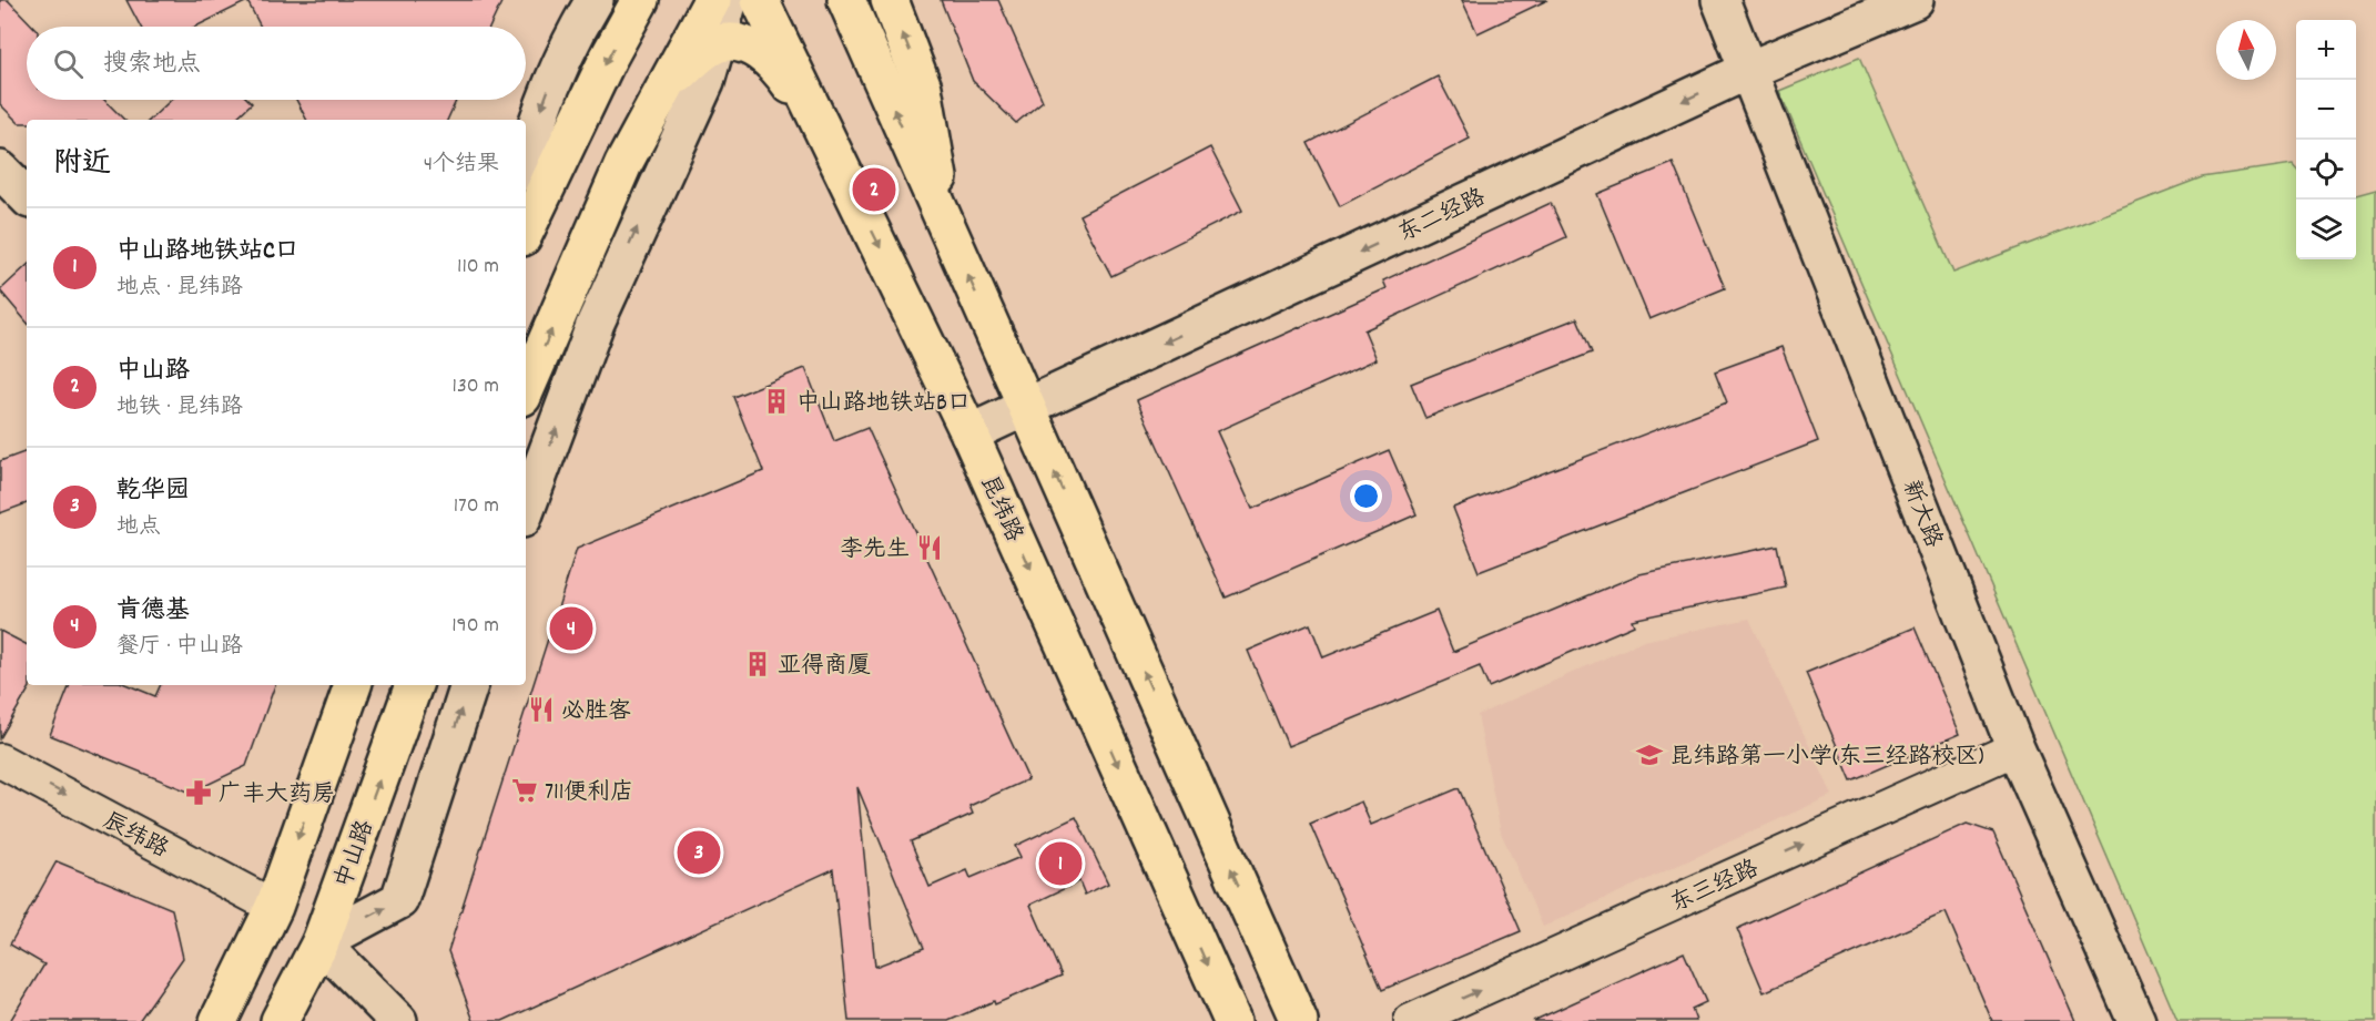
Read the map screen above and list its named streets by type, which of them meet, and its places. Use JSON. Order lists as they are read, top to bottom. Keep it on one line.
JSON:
{"streets":{"main road":["昆纬路","中山路"],"street":["东二经路","新大路","辰纬路","东三经路"]},"crossings":[["东二经路","昆纬路"],["东二经路","新大路"],["新大路","东三经路"]],"one_way":["东二经路","辰纬路","东三经路"],"places":{"building":["中山路地铁站B口","亚得商厦"],"restaurant":["李先生","必胜客"],"school or university":["昆纬路第一小学(东三经路校区)"],"supermarket":["711便利店"],"pharmacy":["广丰大药房"]},"north":"top","page":{"map_buttons":["+","−"],"search":"搜索地点","heading":["附近","4个结果"],"pins":["2","4","3","1"],"list":[{"mark":"1","name":"中山路地铁站C口","note":"地点 · 昆纬路","value":"110 m"},{"mark":"2","name":"中山路","note":"地铁 · 昆纬路","value":"130 m"},{"mark":"3","name":"乾华园","note":"地点","value":"170 m"},{"mark":"4","name":"肯德基","note":"餐厅 · 中山路","value":"190 m"}]}}
